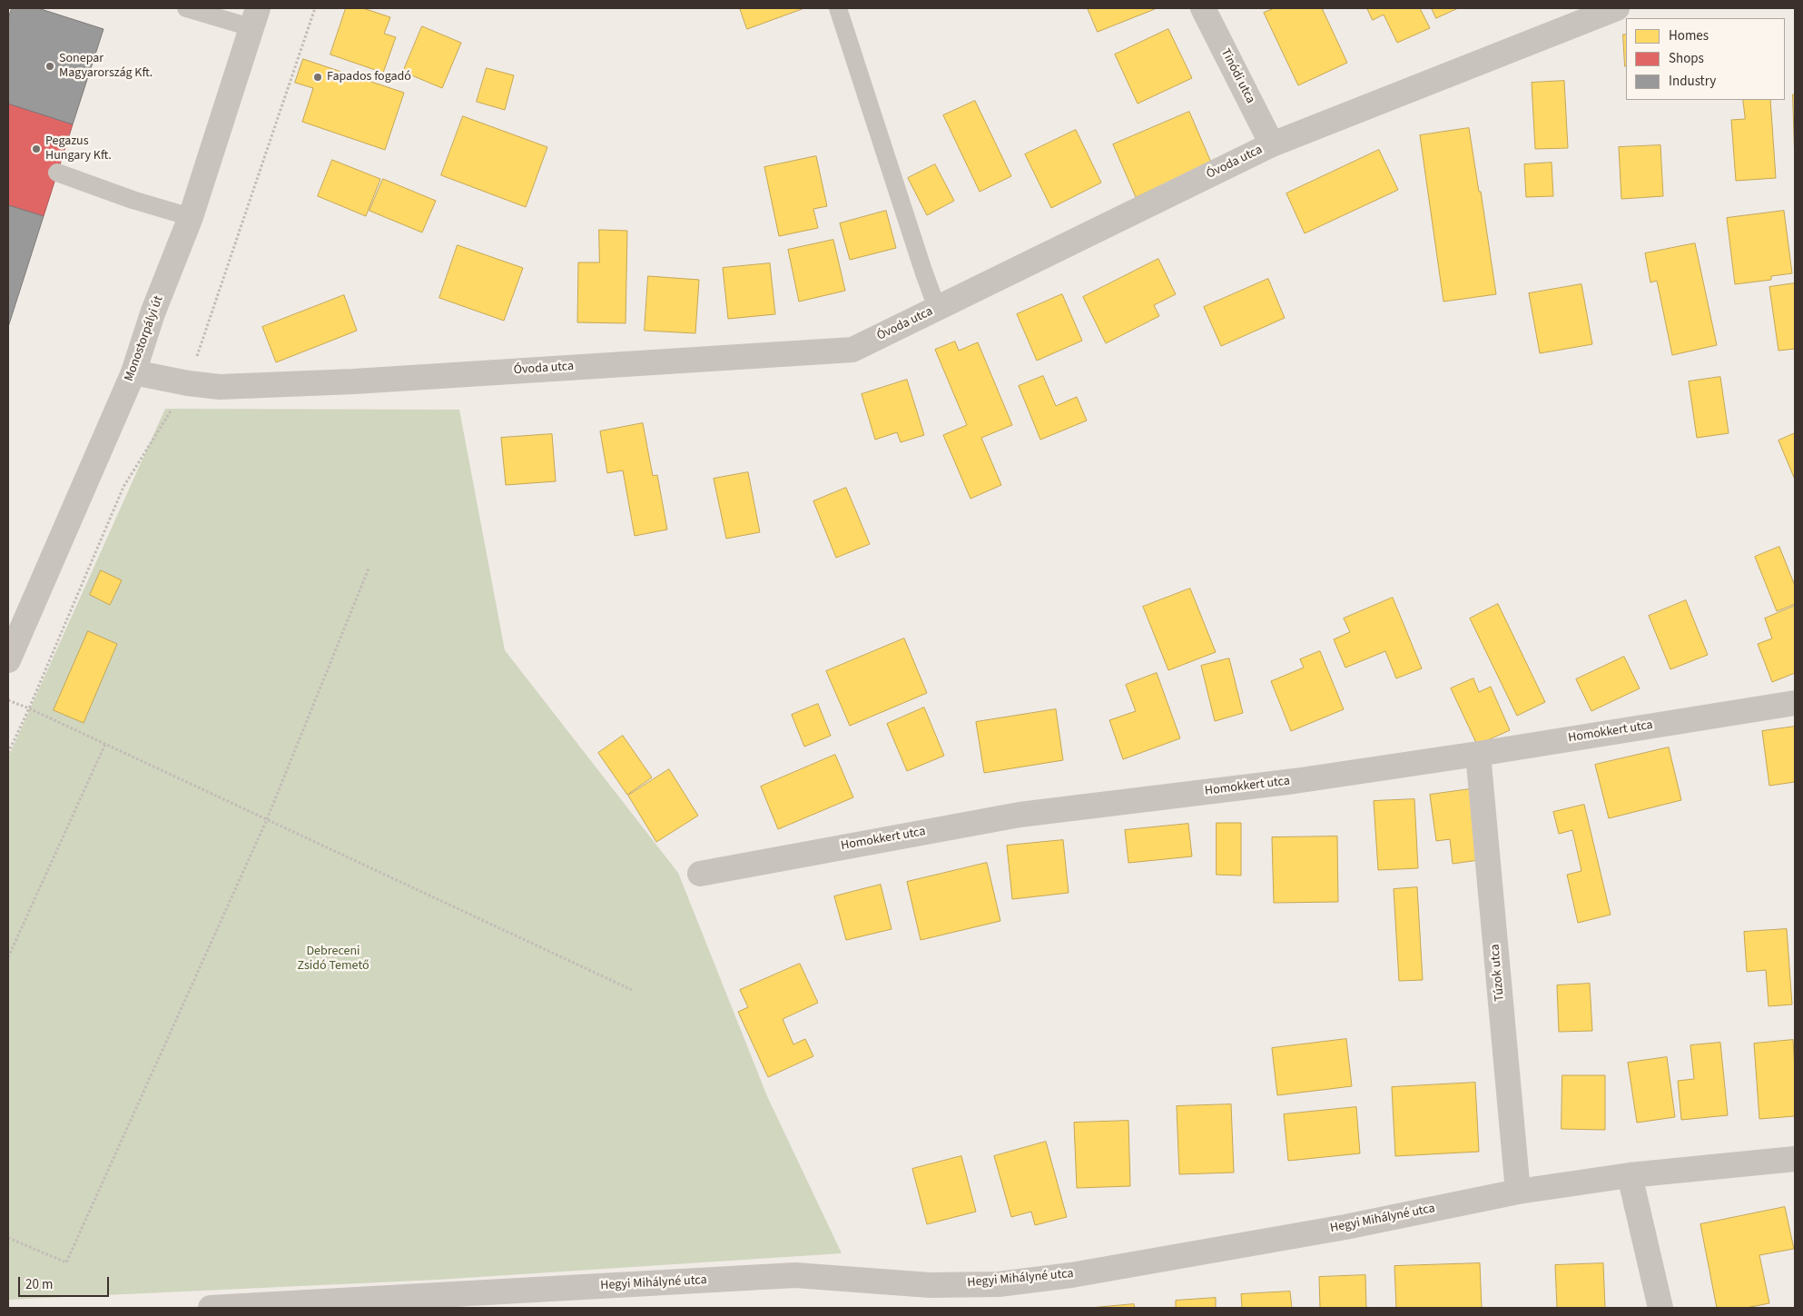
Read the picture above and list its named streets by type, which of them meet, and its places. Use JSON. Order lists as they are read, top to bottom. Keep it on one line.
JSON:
{"streets":{"street":["Tinódi utca","Óvoda utca","Monostorpályi út","Homokkert utca","Túzok utca","Hegyi Mihályné utca"]},"crossings":[["Tinódi utca","Óvoda utca"],["Óvoda utca","Monostorpályi út"],["Homokkert utca","Túzok utca"],["Túzok utca","Hegyi Mihályné utca"]],"parks":["Debreceni Zsidó Temető"],"places":["Sonepar Magyarország Kft.","Fapados fogadó","Pegazus Hungary Kft."],"legend":["Homes","Shops","Industry"],"scale_bar":"20 m"}
